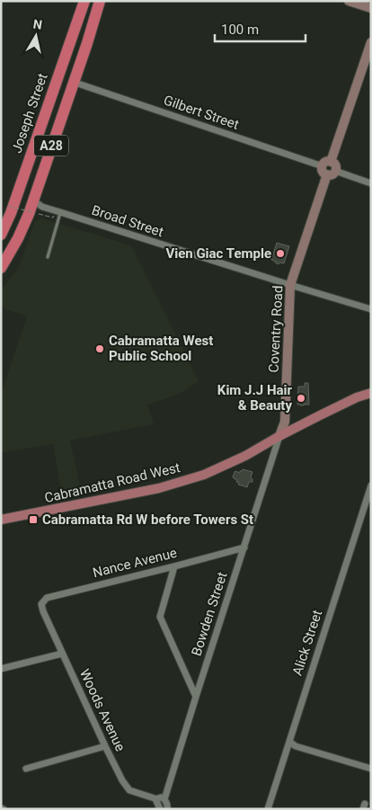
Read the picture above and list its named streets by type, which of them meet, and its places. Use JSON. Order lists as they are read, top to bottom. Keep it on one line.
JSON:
{"streets":{"highway":["Joseph Street","A28"],"main road":["Cabramatta Road West"],"street":["Gilbert Street","Broad Street","Coventry Road","Nance Avenue","Bowden Street","Alick Street","Woods Avenue"]},"crossings":[["Gilbert Street","A28"],["Gilbert Street","Coventry Road"],["A28","Broad Street"],["Broad Street","Coventry Road"],["Coventry Road","Cabramatta Road West"],["Coventry Road","Bowden Street"],["Cabramatta Road West","Bowden Street"],["Nance Avenue","Bowden Street"],["Nance Avenue","Woods Avenue"],["Bowden Street","Woods Avenue"]],"places":{"other":["Vien Giac Temple","Cabramatta West Public School","Kim J.J Hair & Beauty"],"transit":["Cabramatta Rd W before Towers St"]},"scale_bar":"100 m","north":"top"}
